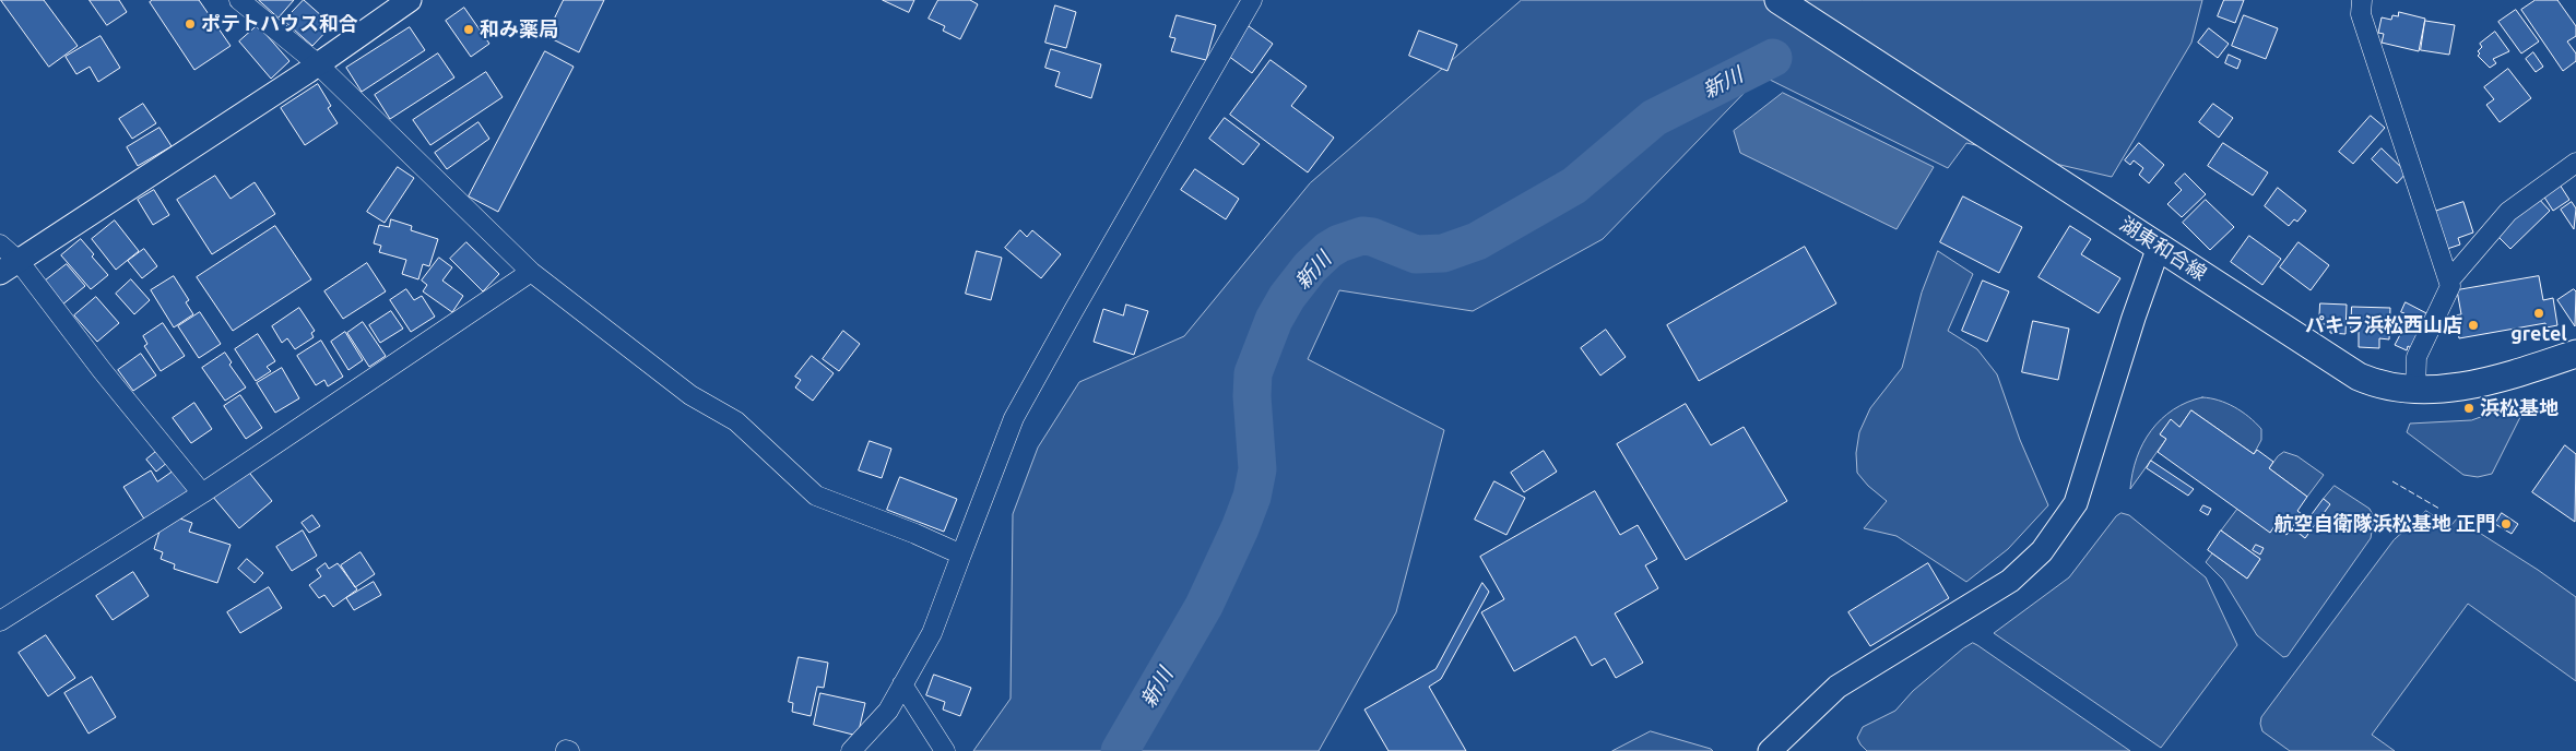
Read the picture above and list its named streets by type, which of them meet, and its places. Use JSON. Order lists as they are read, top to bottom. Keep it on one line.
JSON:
{"streets":{"main road":["湖東和合線"]},"water":["新川"],"places":["ポテトハウス和合","和み薬局","gretel","パキラ浜松西山店","浜松基地","航空自衛隊浜松基地 正門"]}
